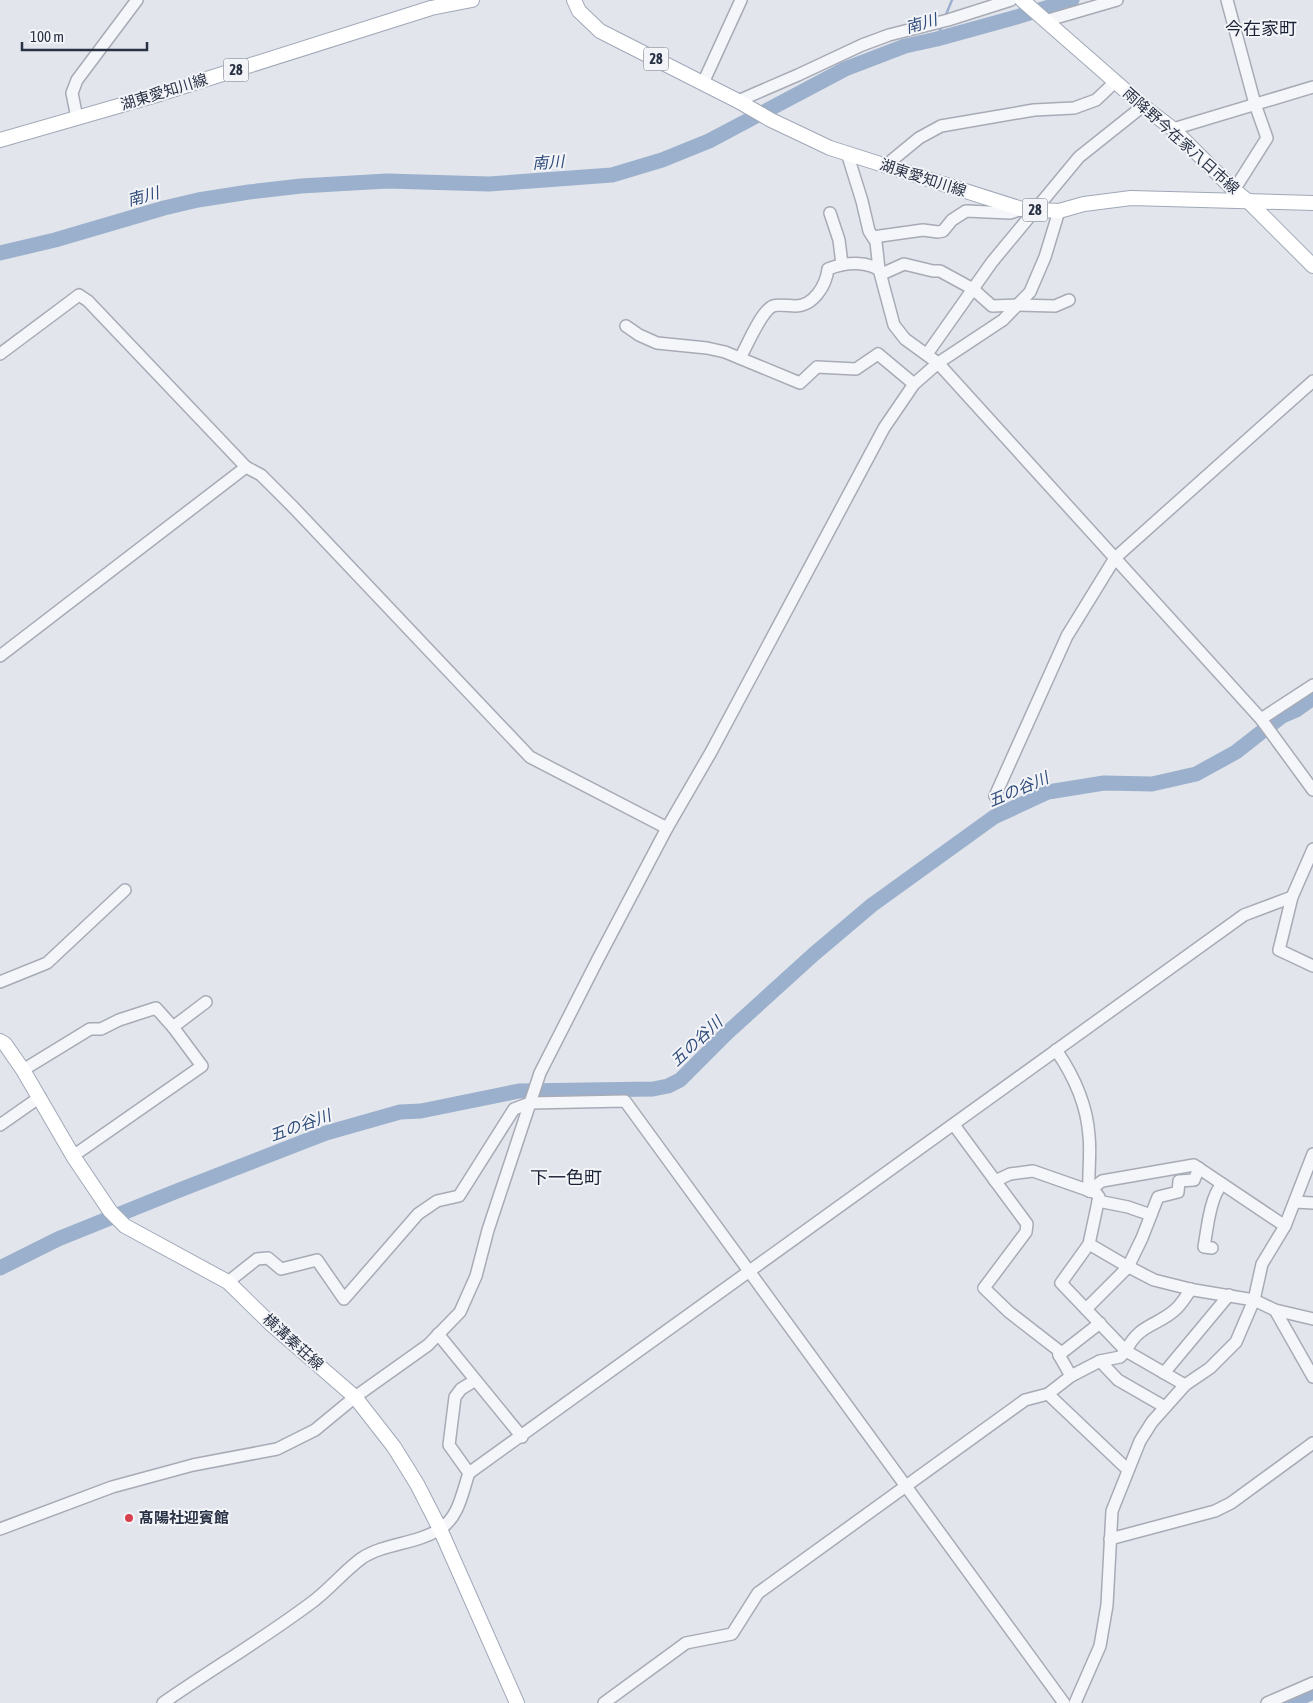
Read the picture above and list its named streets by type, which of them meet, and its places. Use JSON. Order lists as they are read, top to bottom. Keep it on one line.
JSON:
{"streets":{"main road":["28","湖東愛知川線","雨降野今在家八日市線","横溝秦荘線"]},"crossings":[["湖東愛知川線","雨降野今在家八日市線"]],"districts":["今在家町","下一色町"],"water":["南川","五の谷川"],"places":["髙陽社迎賓館"],"scale_bar":"100 m"}
